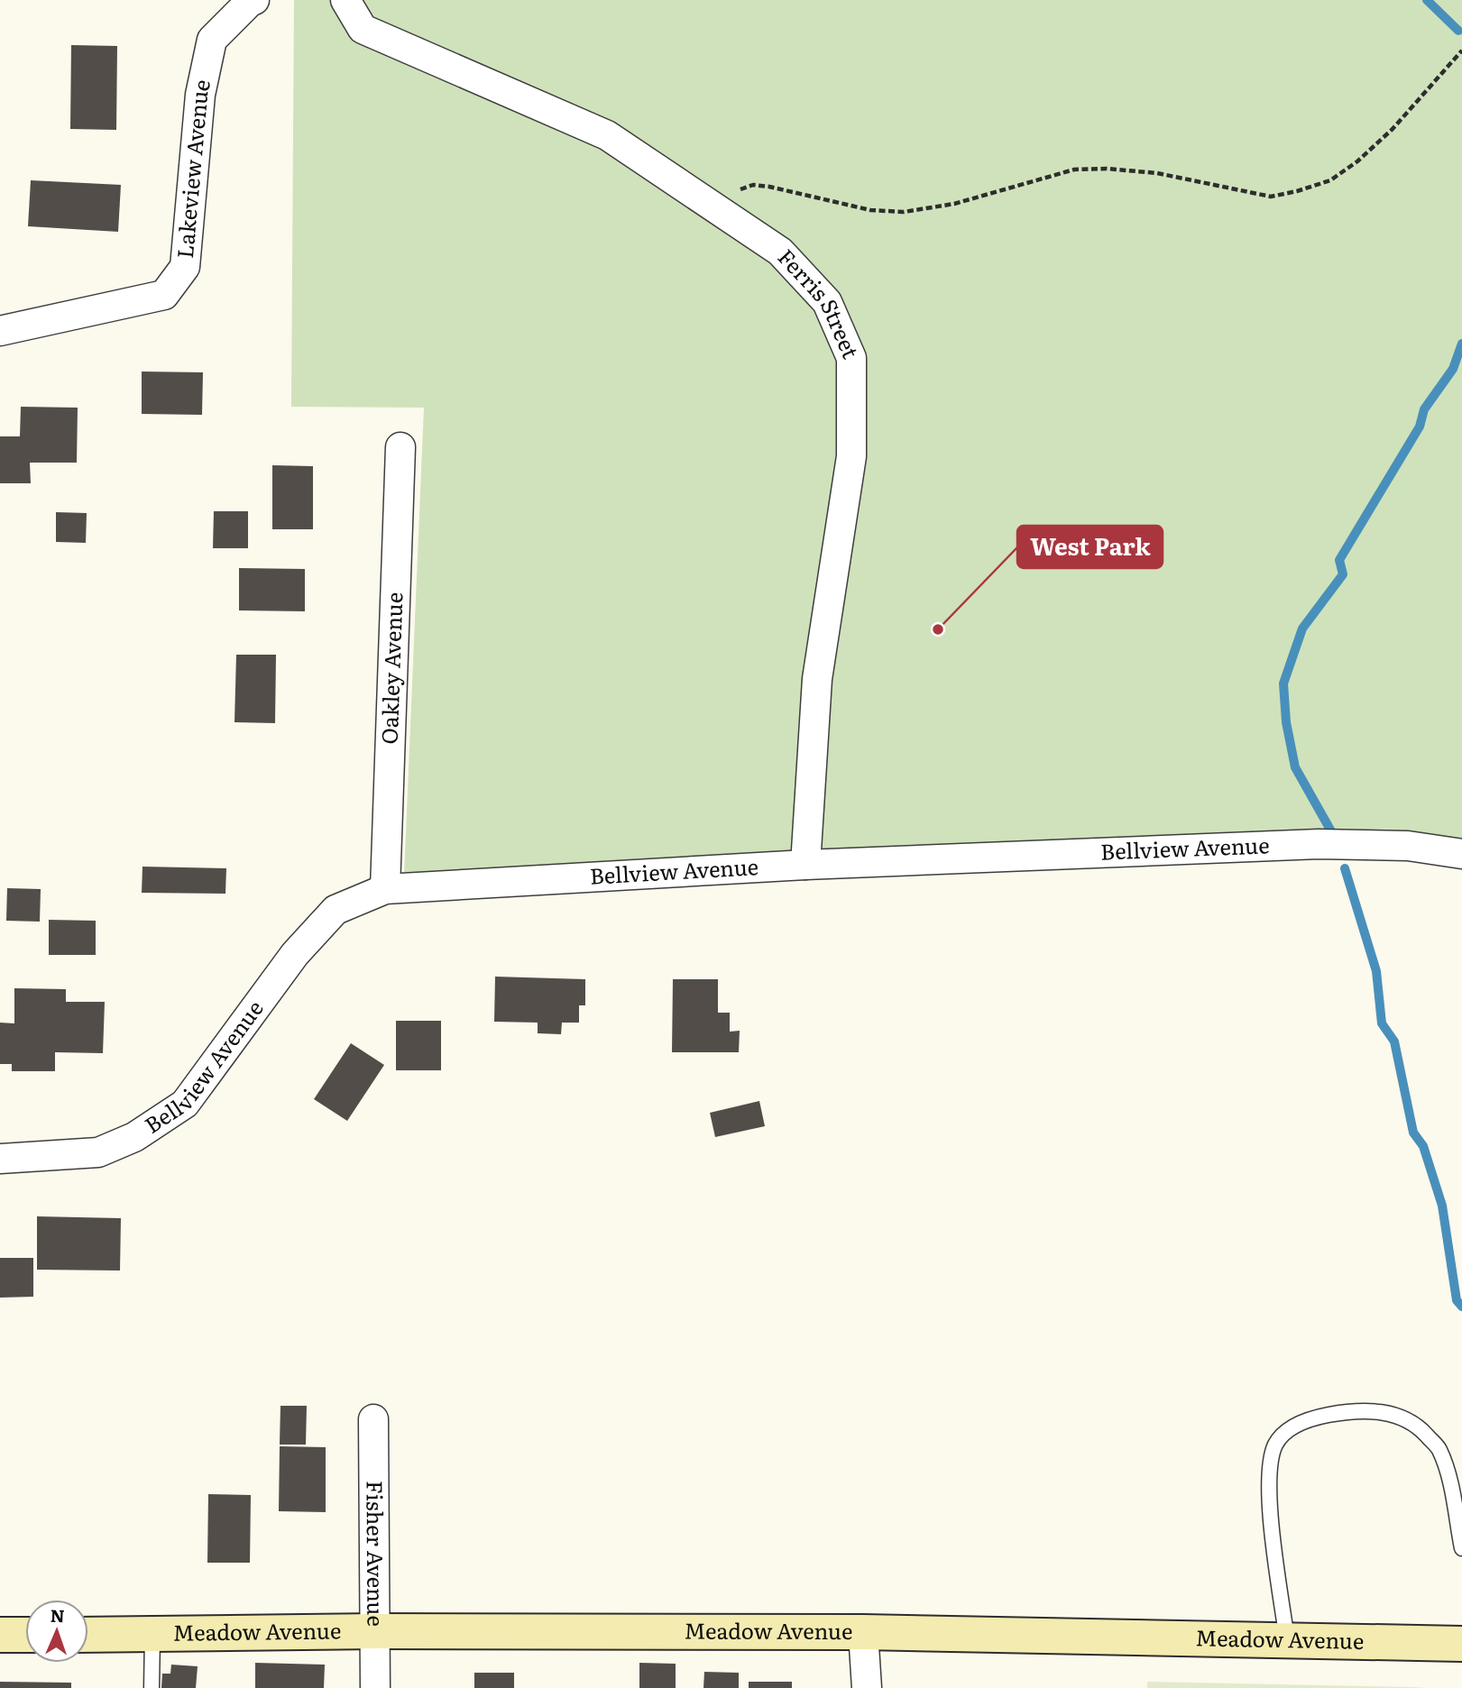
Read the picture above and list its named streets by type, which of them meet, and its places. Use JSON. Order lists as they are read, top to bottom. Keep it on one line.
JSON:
{"streets":{"street":["Lakeview Avenue","Ferris Street","Oakley Avenue","Bellview Avenue","Fisher Avenue","Meadow Avenue"]},"crossings":[["Ferris Street","Bellview Avenue"],["Oakley Avenue","Bellview Avenue"],["Fisher Avenue","Meadow Avenue"]],"places":["West Park"],"north":"top"}
